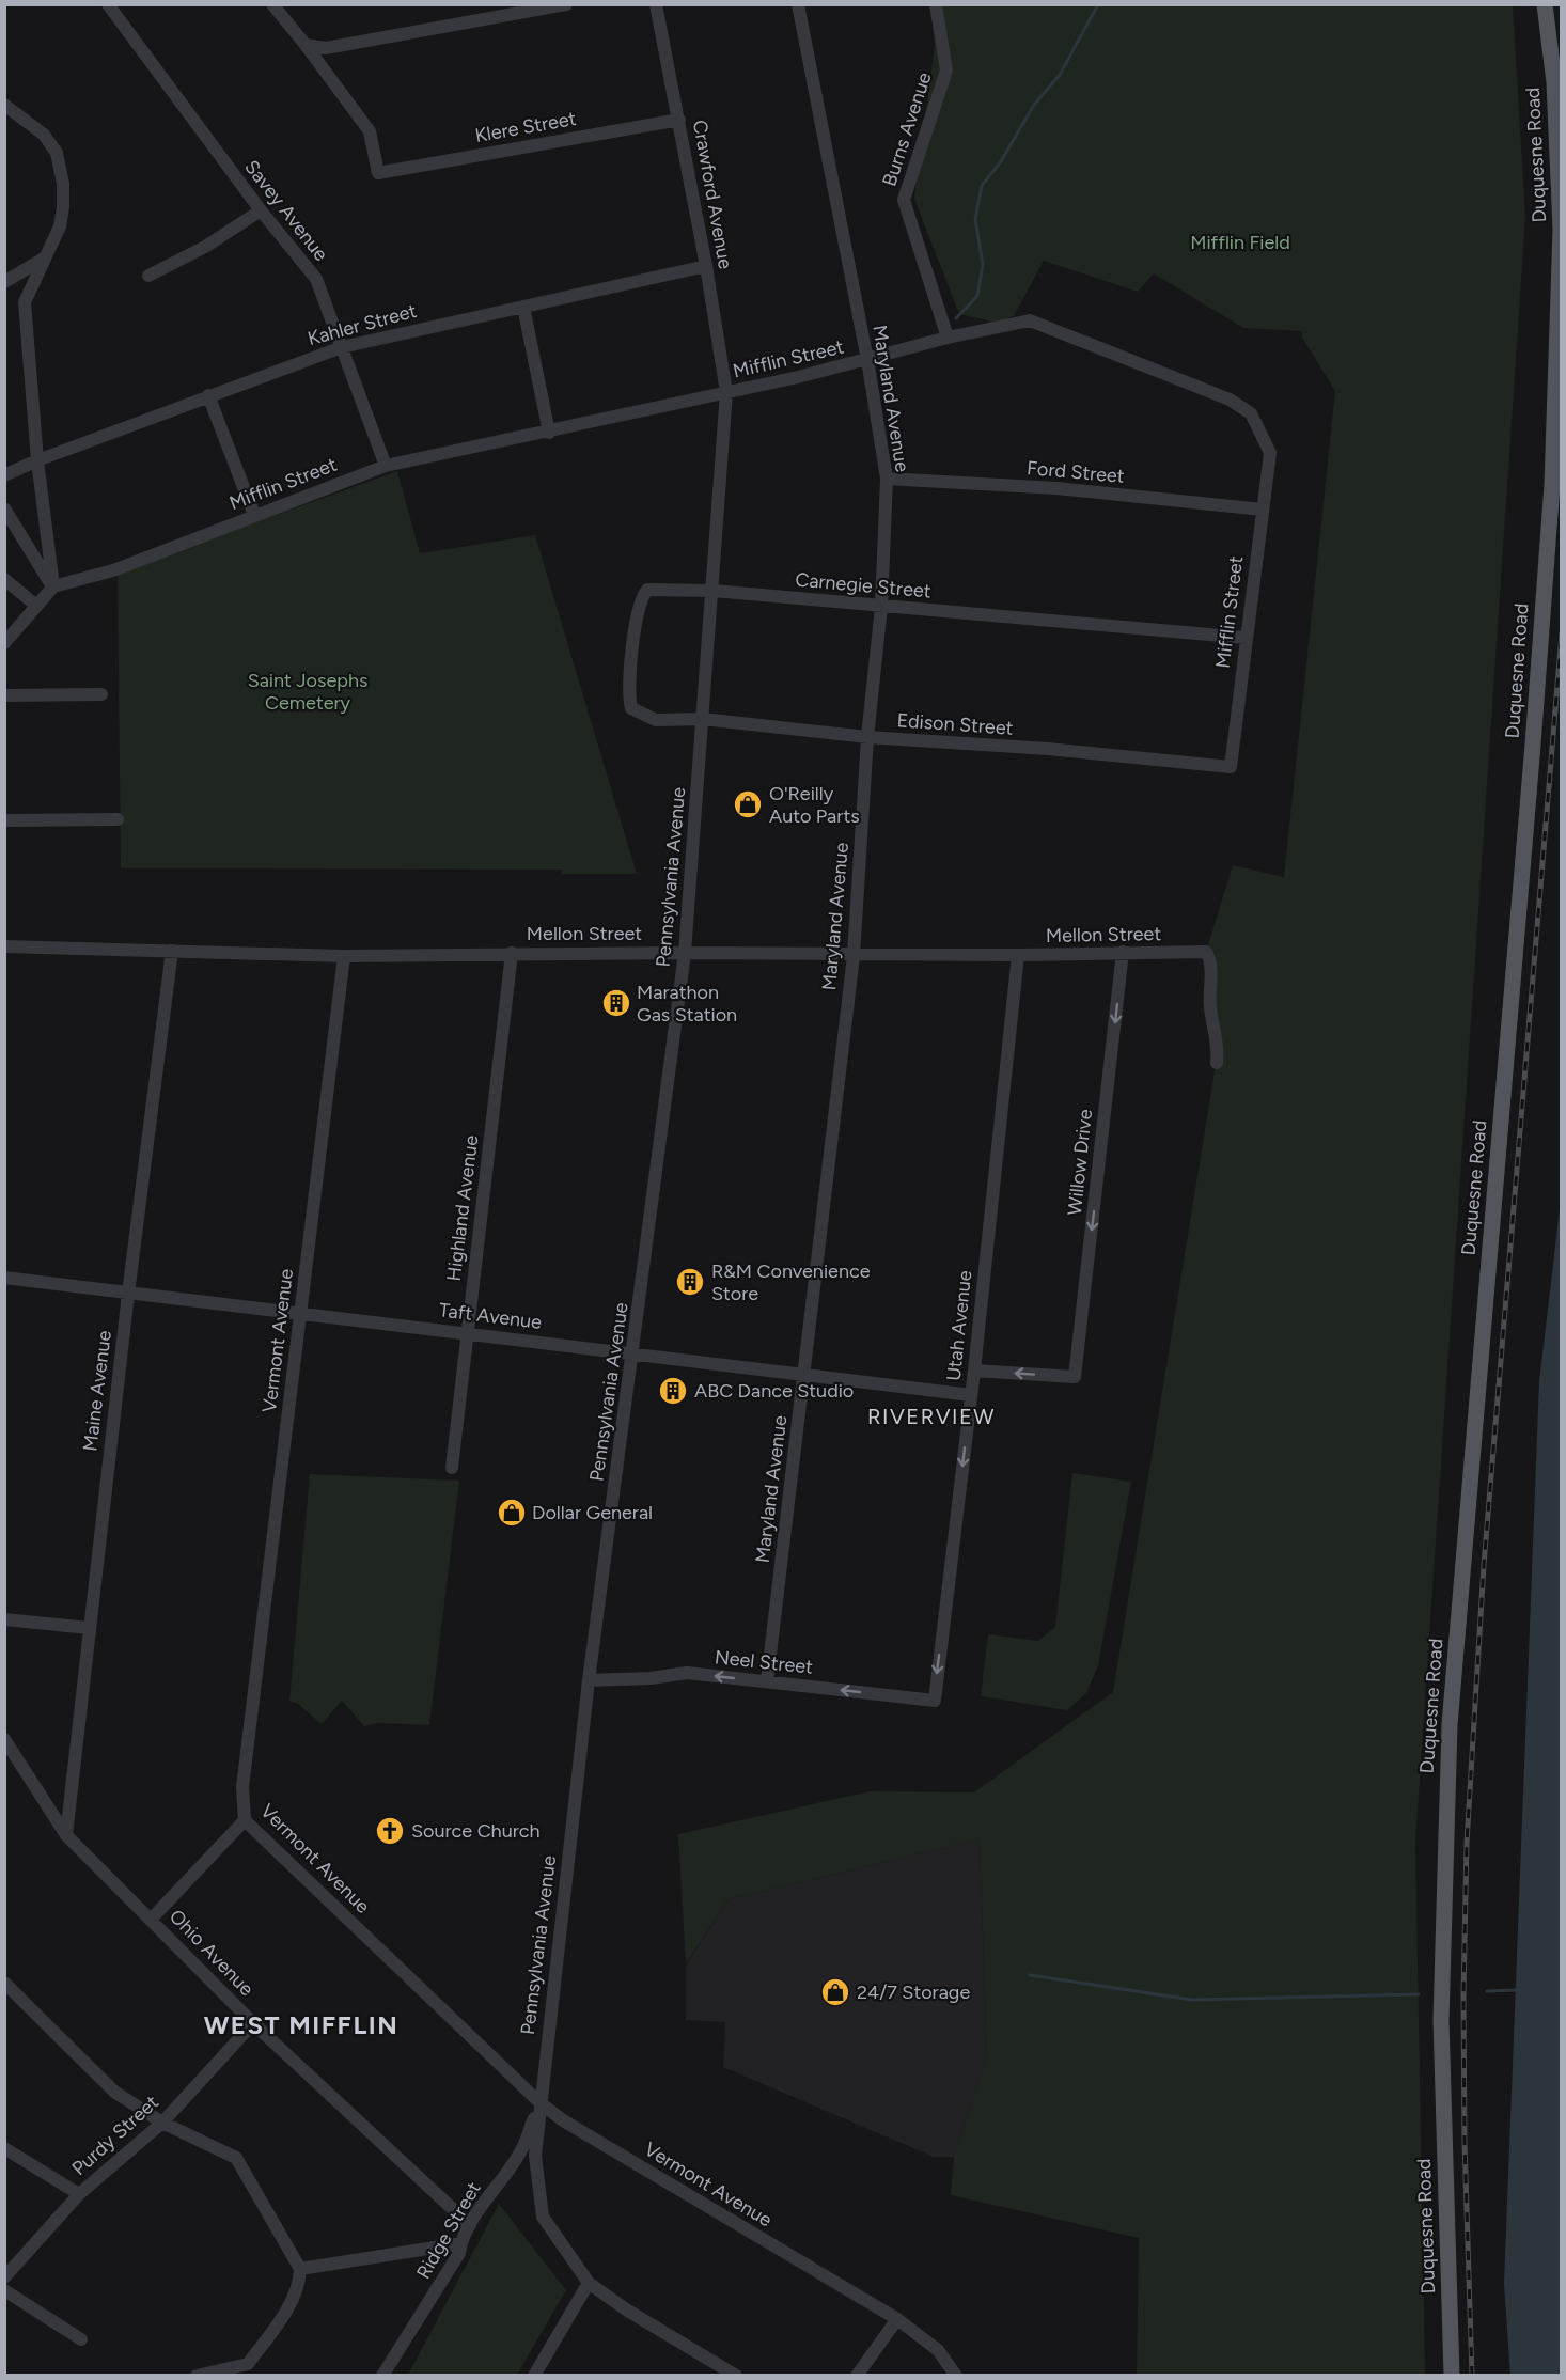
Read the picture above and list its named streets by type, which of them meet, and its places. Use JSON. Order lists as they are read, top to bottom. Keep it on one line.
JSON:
{"streets":{"main road":["Duquesne Road"],"street":["Klere Street","Burns Avenue","Crawford Avenue","Savey Avenue","Kahler Street","Mifflin Street","Maryland Avenue","Ford Street","Carnegie Street","Edison Street","Pennsylvania Avenue","Mellon Street","Willow Drive","Highland Avenue","Taft Avenue","Utah Avenue","Vermont Avenue","Maine Avenue","Neel Street","Ohio Avenue","Purdy Street","Ridge Street"]},"crossings":[["Klere Street","Crawford Avenue"],["Burns Avenue","Mifflin Street"],["Crawford Avenue","Kahler Street"],["Crawford Avenue","Mifflin Street"],["Crawford Avenue","Pennsylvania Avenue"],["Savey Avenue","Kahler Street"],["Savey Avenue","Mifflin Street"],["Mifflin Street","Maryland Avenue"],["Mifflin Street","Ford Street"],["Mifflin Street","Carnegie Street"],["Mifflin Street","Edison Street"],["Mifflin Street","Pennsylvania Avenue"],["Maryland Avenue","Ford Street"],["Maryland Avenue","Carnegie Street"],["Maryland Avenue","Edison Street"],["Maryland Avenue","Mellon Street"],["Maryland Avenue","Taft Avenue"],["Maryland Avenue","Neel Street"],["Carnegie Street","Edison Street"],["Carnegie Street","Pennsylvania Avenue"],["Edison Street","Pennsylvania Avenue"],["Pennsylvania Avenue","Mellon Street"],["Pennsylvania Avenue","Taft Avenue"],["Pennsylvania Avenue","Vermont Avenue"],["Pennsylvania Avenue","Neel Street"],["Pennsylvania Avenue","Ridge Street"],["Mellon Street","Willow Drive"],["Mellon Street","Highland Avenue"],["Mellon Street","Utah Avenue"],["Mellon Street","Vermont Avenue"],["Mellon Street","Maine Avenue"],["Willow Drive","Utah Avenue"],["Highland Avenue","Taft Avenue"],["Taft Avenue","Utah Avenue"],["Taft Avenue","Vermont Avenue"],["Taft Avenue","Maine Avenue"],["Utah Avenue","Neel Street"],["Vermont Avenue","Ridge Street"],["Maine Avenue","Ohio Avenue"],["Ohio Avenue","Purdy Street"],["Ohio Avenue","Ridge Street"]],"one_way":["Willow Drive","Utah Avenue","Neel Street"],"districts":["RIVERVIEW","WEST MIFFLIN"],"parks":["Mifflin Field","Saint Josephs Cemetery"],"places":{"shop":["O'Reilly Auto Parts","Dollar General","24/7 Storage"],"building":["Marathon Gas Station","R&M Convenience Store","ABC Dance Studio"],"church":["Source Church"]}}
